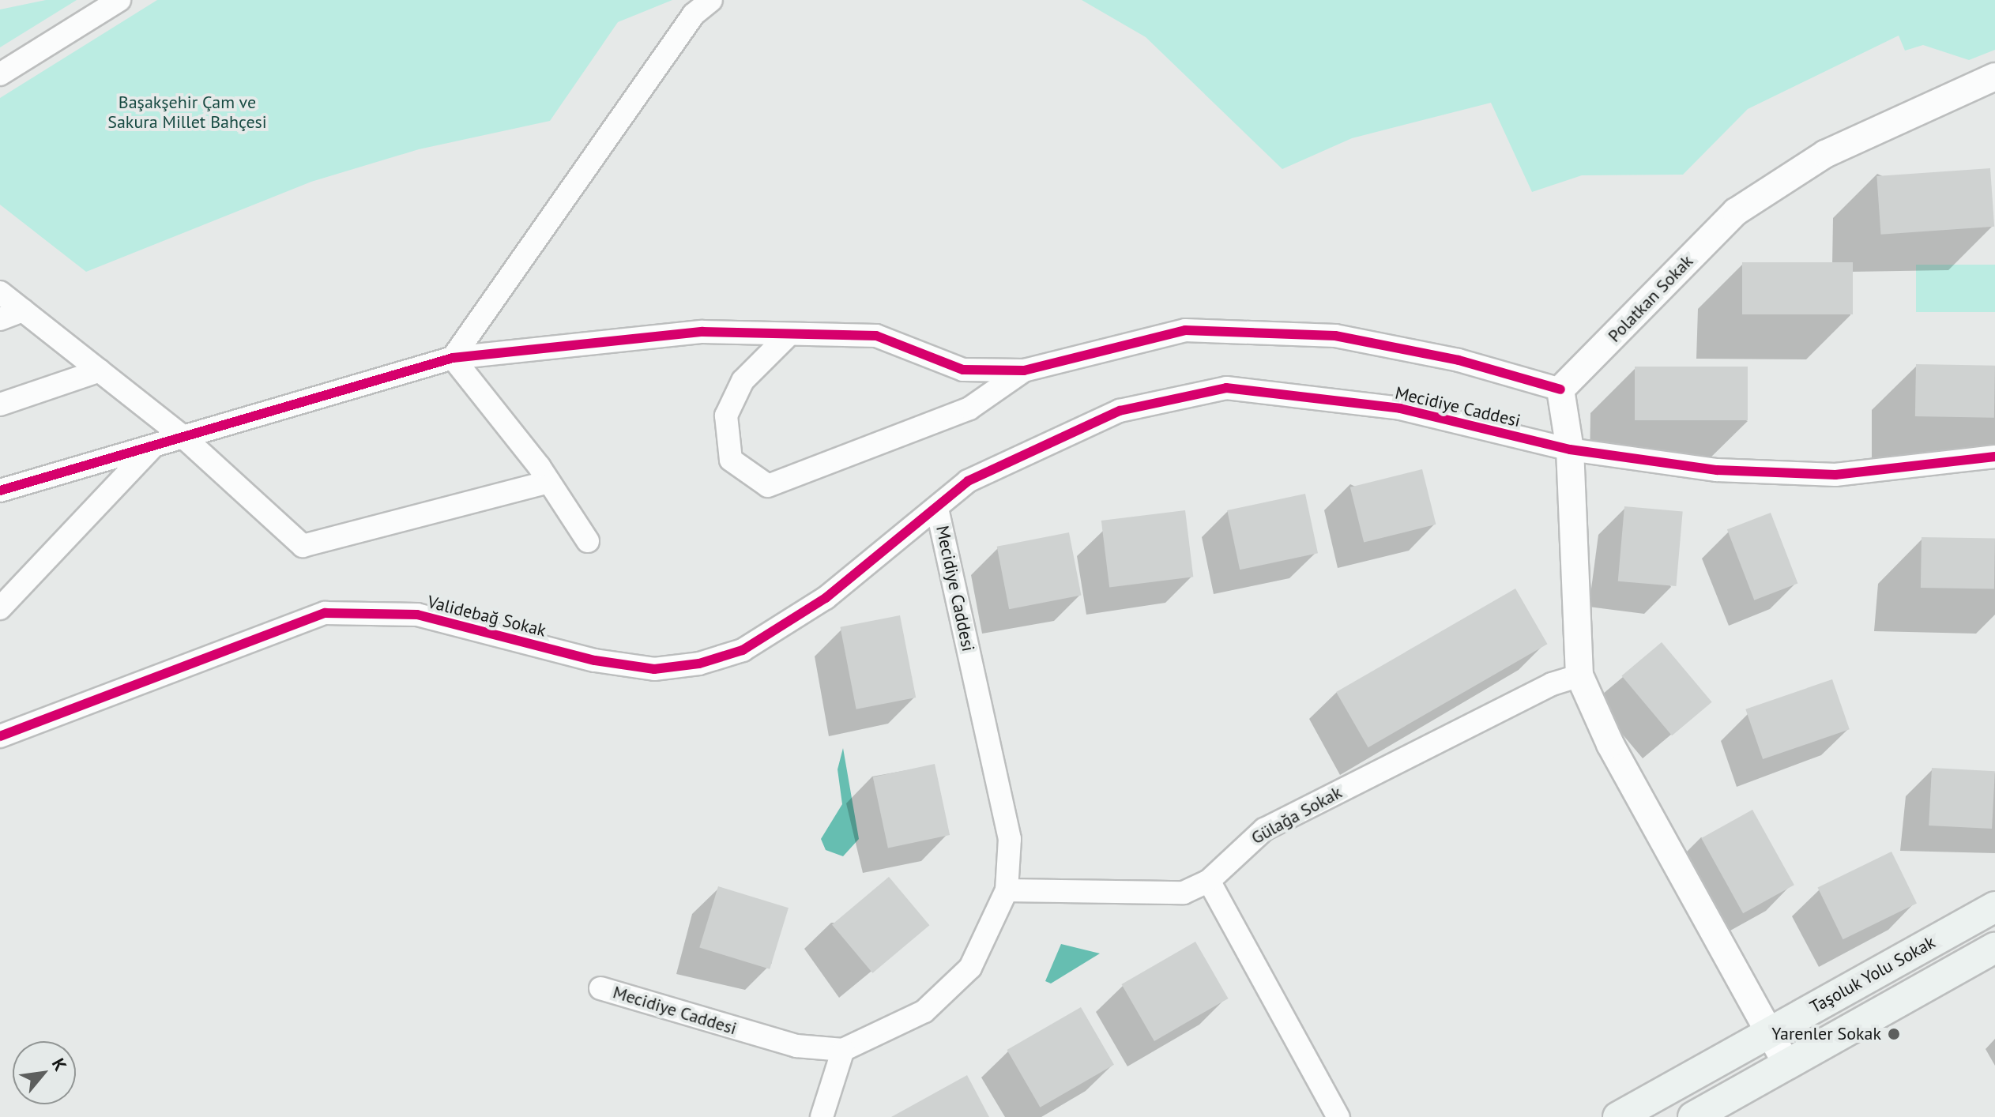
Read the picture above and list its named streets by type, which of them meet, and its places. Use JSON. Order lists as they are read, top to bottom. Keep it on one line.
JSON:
{"streets":{"main road":["Taşoluk Yolu Sokak"],"street":["Polatkan Sokak","Mecidiye Caddesi","Validebağ Sokak","Gülağa Sokak"]},"crossings":[["Mecidiye Caddesi","Validebağ Sokak"],["Mecidiye Caddesi","Gülağa Sokak"]],"parks":["Başakşehir Çam ve Sakura Millet Bahçesi"],"places":["Yarenler Sokak"],"north":"top right"}
